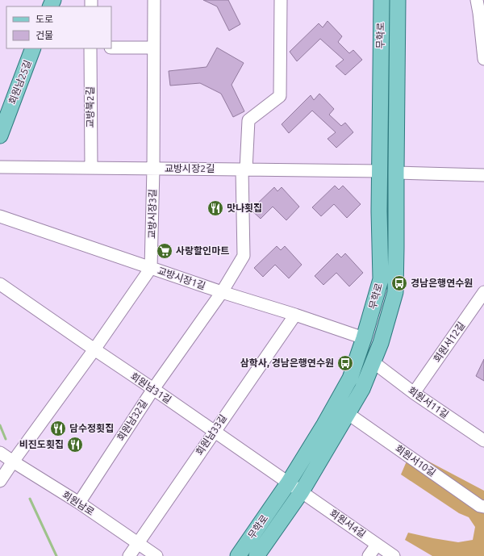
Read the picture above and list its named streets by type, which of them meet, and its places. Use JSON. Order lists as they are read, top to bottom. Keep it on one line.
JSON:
{"streets":{"main road":["무학로","회원남25길"],"street":["교방북2길","교방시장2길","교방시장3길","교방시장1길","회원서12길","회원남31길","회원서11길","회원남32길","회원남33길","회원서10길","회원남로","회원서4길"]},"crossings":[["무학로","교방시장2길"],["무학로","교방시장1길"],["무학로","회원남31길"],["무학로","회원서11길"],["무학로","회원서10길"],["무학로","회원서4길"],["교방북2길","교방시장2길"],["교방시장2길","교방시장3길"],["교방시장2길","회원남32길"],["교방시장3길","교방시장1길"],["교방시장1길","회원남32길"],["교방시장1길","회원남33길"],["회원서12길","회원서11길"],["회원남31길","회원남32길"],["회원남31길","회원남33길"],["회원남31길","회원서4길"],["회원남32길","회원남로"],["회원남33길","회원남로"]],"places":{"restaurant":["맛나횟집","담수정횟집","비진도횟집"],"supermarket":["사랑할인마트"],"bus stop":["경남은행연수원","삼학사, 경남은행연수원"]},"legend":["도로","건물"]}
